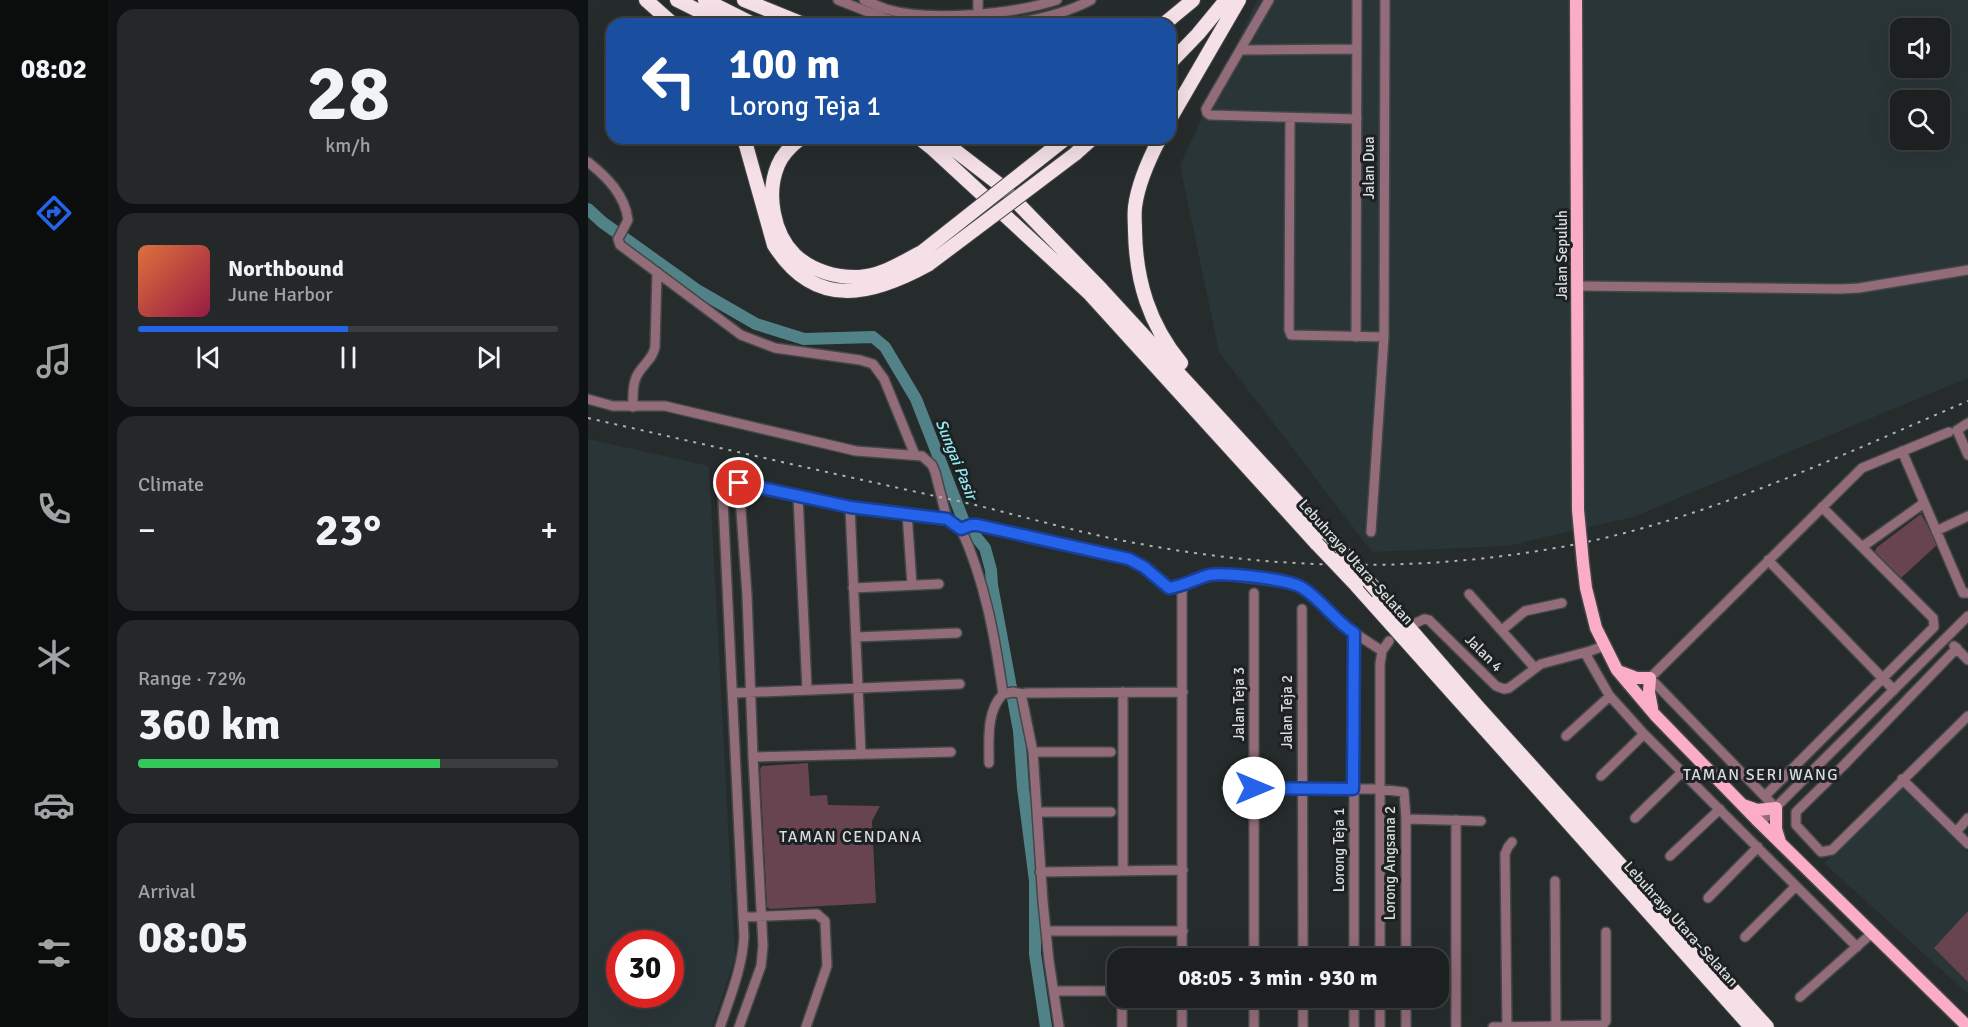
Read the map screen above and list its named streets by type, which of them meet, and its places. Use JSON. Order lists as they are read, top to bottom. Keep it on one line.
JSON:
{"streets":{"highway":["Lebuhraya Utara–Selatan"],"main road":["Jalan Sepuluh"],"street":["Jalan Dua","Jalan 4","Jalan Teja 3","Jalan Teja 2","Lorong Teja 1","Lorong Angsana 2"]},"crossings":[["Jalan Sepuluh","Jalan 4"]],"districts":["TAMAN SERI WANG","TAMAN CENDANA"],"water":["Sungai Pasir"],"page":{"tabs":"08:02","tile":[["28","km/h"],"Climate",["Range · 72%","360 km"],["Arrival","08:05"]],"turn":["100 m","Lorong Teja 1"],"song":["Northbound","June Harbor"],"heat":["−","23°","+"],"limit":"30","trip":"08:05 · 3 min · 930 m"}}
